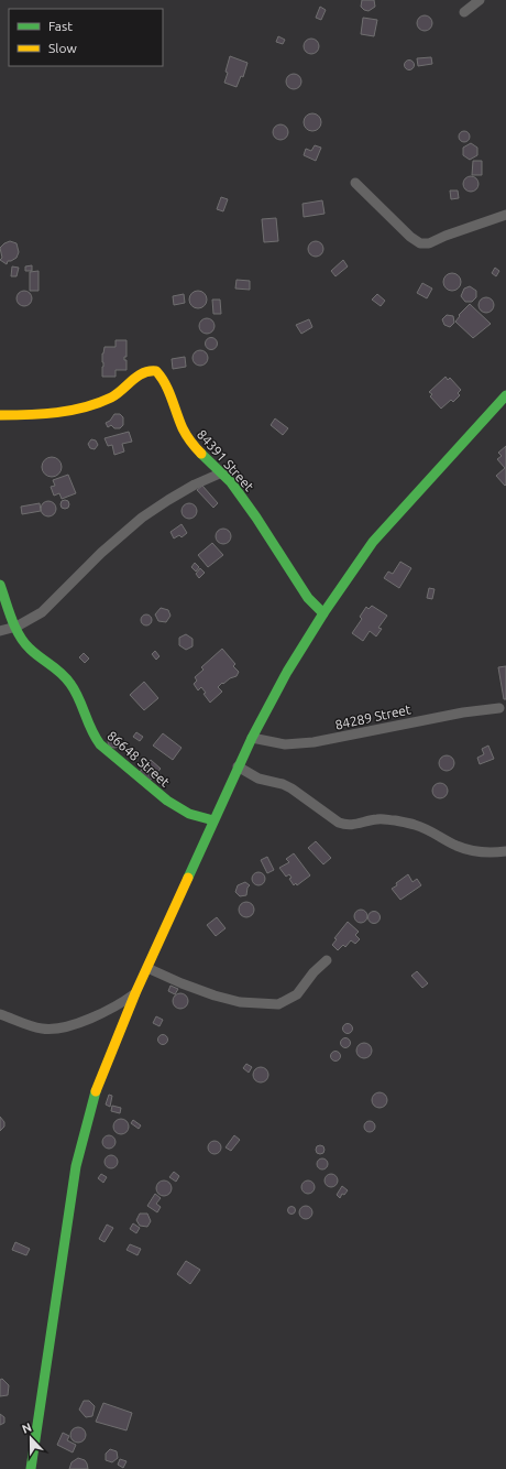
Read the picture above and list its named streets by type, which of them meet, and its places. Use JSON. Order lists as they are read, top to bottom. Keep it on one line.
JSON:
{"streets":{"street":["84391 Street","84289 Street","86648 Street"]},"legend":["Fast","Slow"],"north":"top"}
